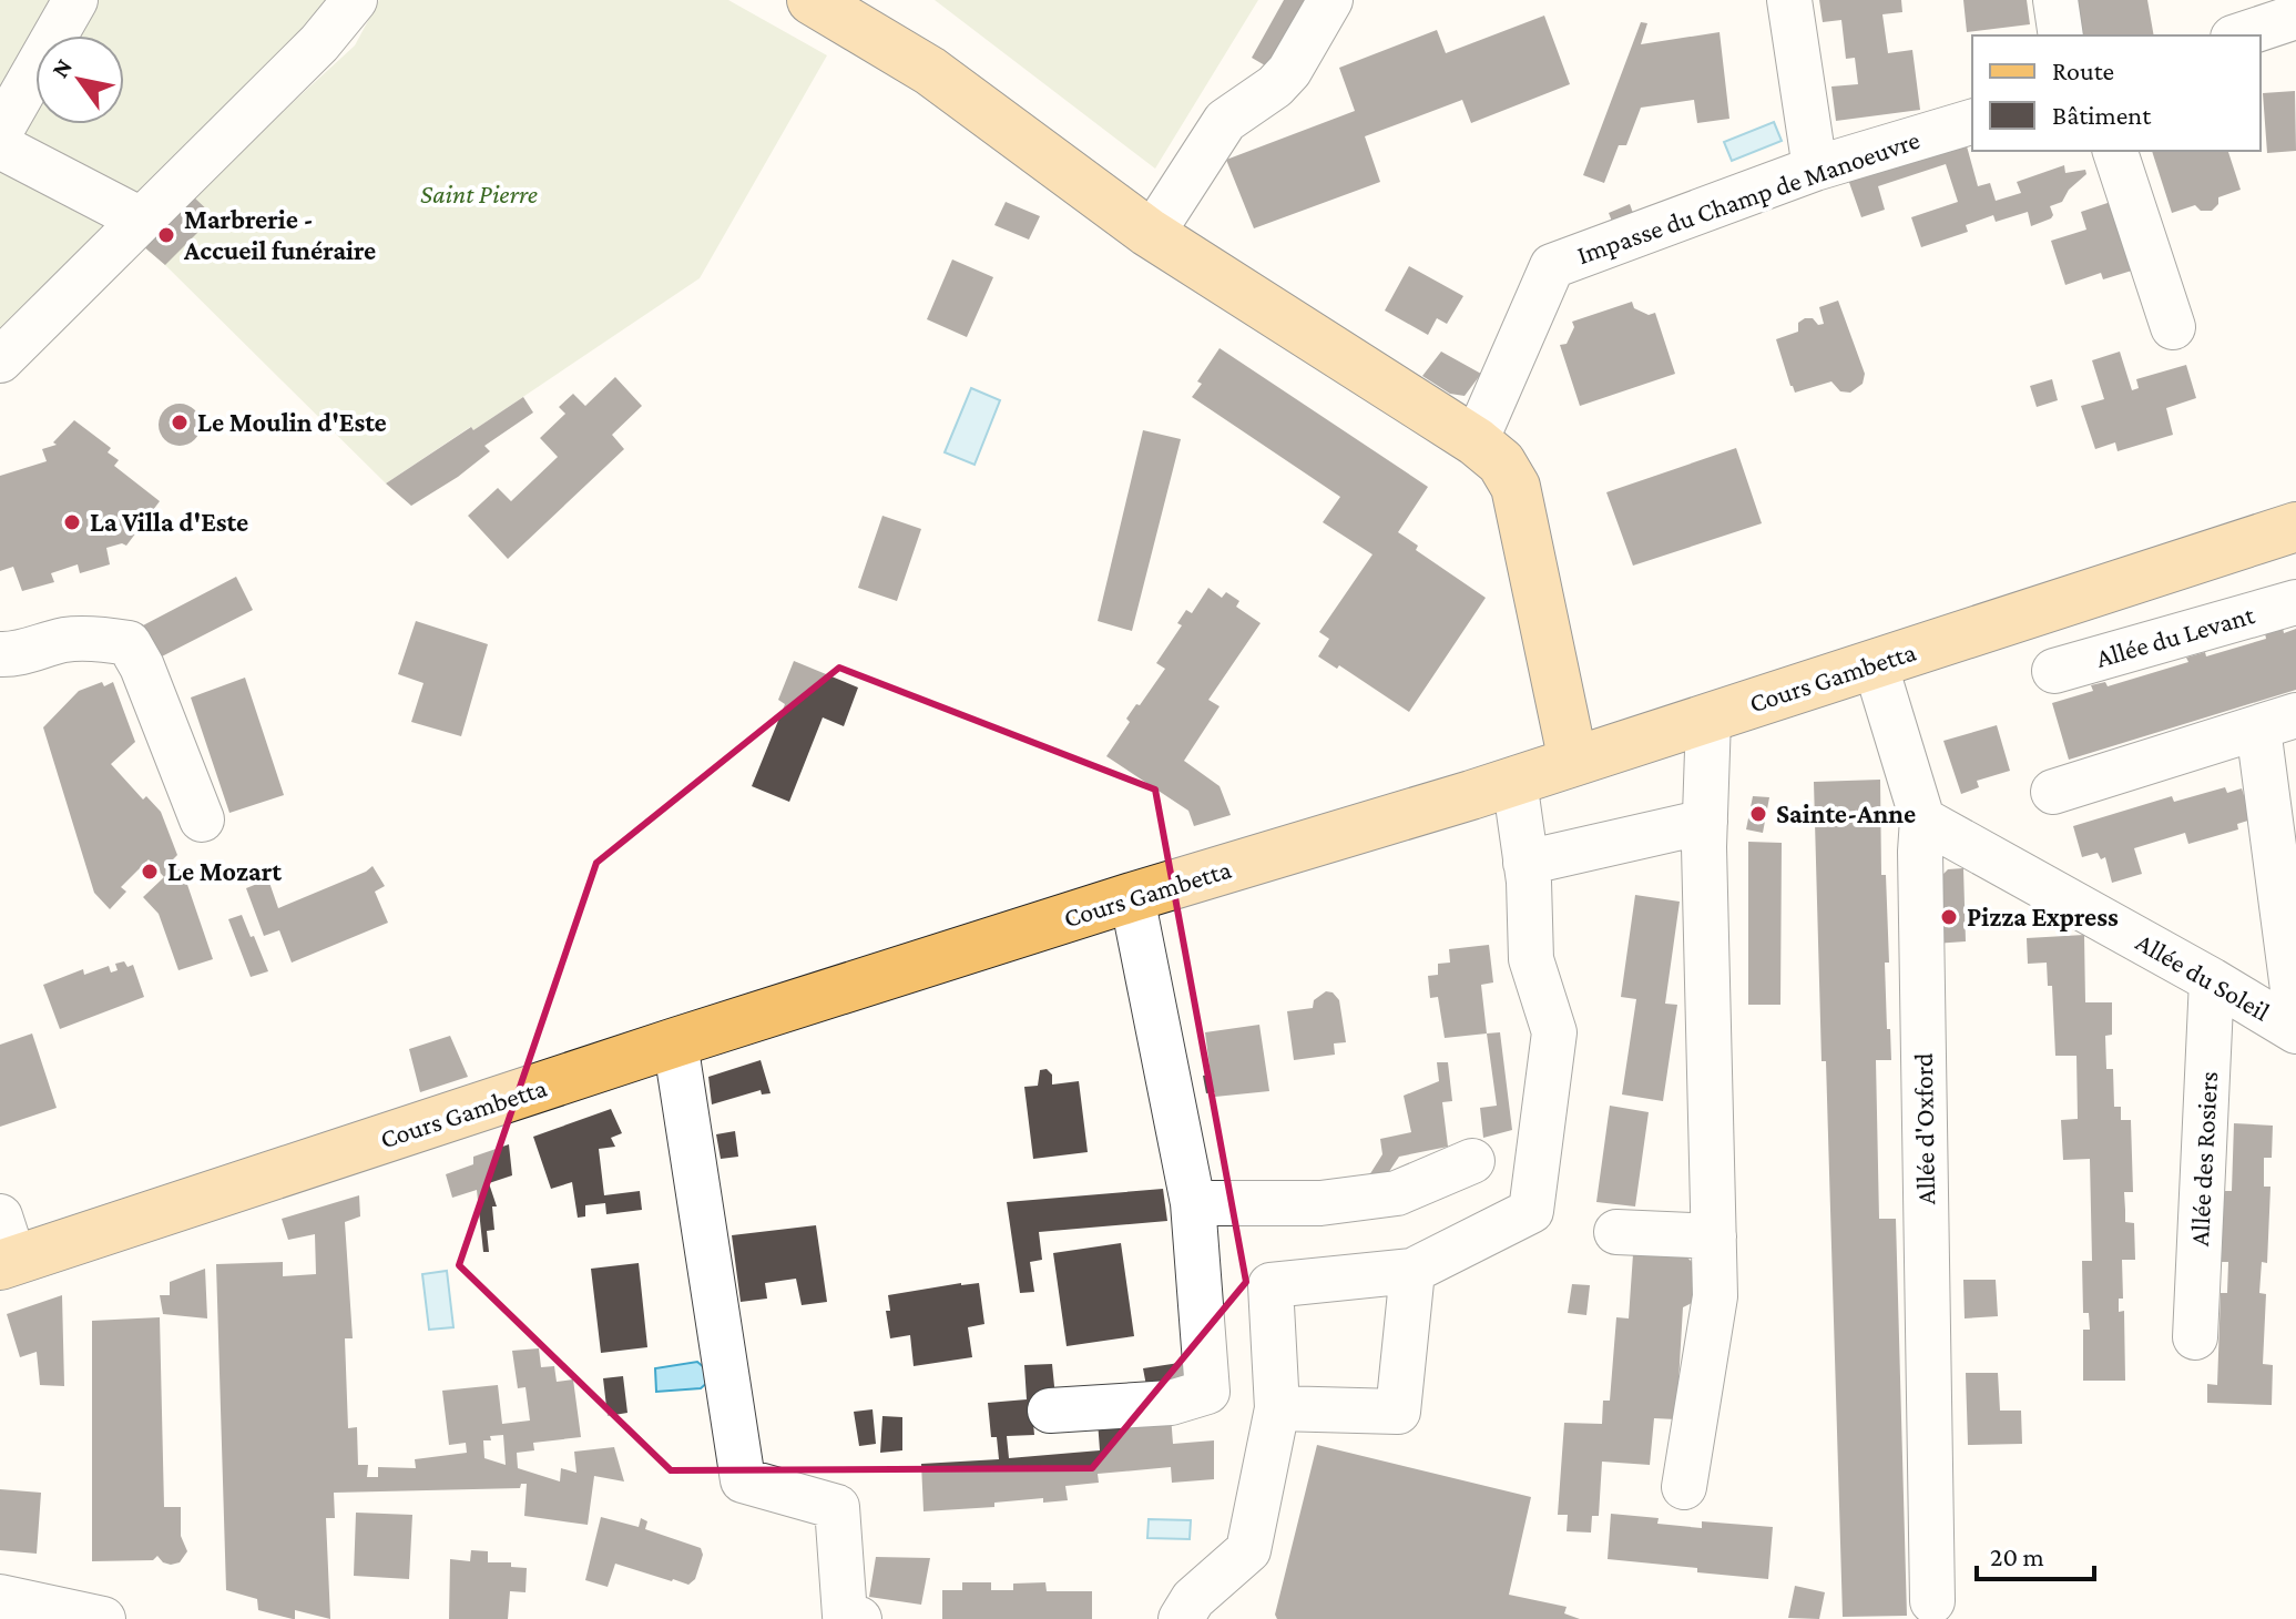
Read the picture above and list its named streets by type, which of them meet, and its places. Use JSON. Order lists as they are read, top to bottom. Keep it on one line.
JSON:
{"streets":{"main road":["Cours Gambetta"],"street":["Impasse du Champ de Manoeuvre","Allée du Levant","Allée du Soleil","Allée d'Oxford","Allée des Rosiers"]},"crossings":[["Cours Gambetta","Allée d'Oxford"],["Allée du Soleil","Allée d'Oxford"],["Allée du Soleil","Allée des Rosiers"]],"parks":["Saint Pierre"],"places":["Marbrerie - Accueil funéraire","Le Moulin d'Este","La Villa d'Este","Sainte-Anne","Le Mozart","Pizza Express"],"legend":["Route","Bâtiment"],"scale_bar":"20 m","north":"top left"}
